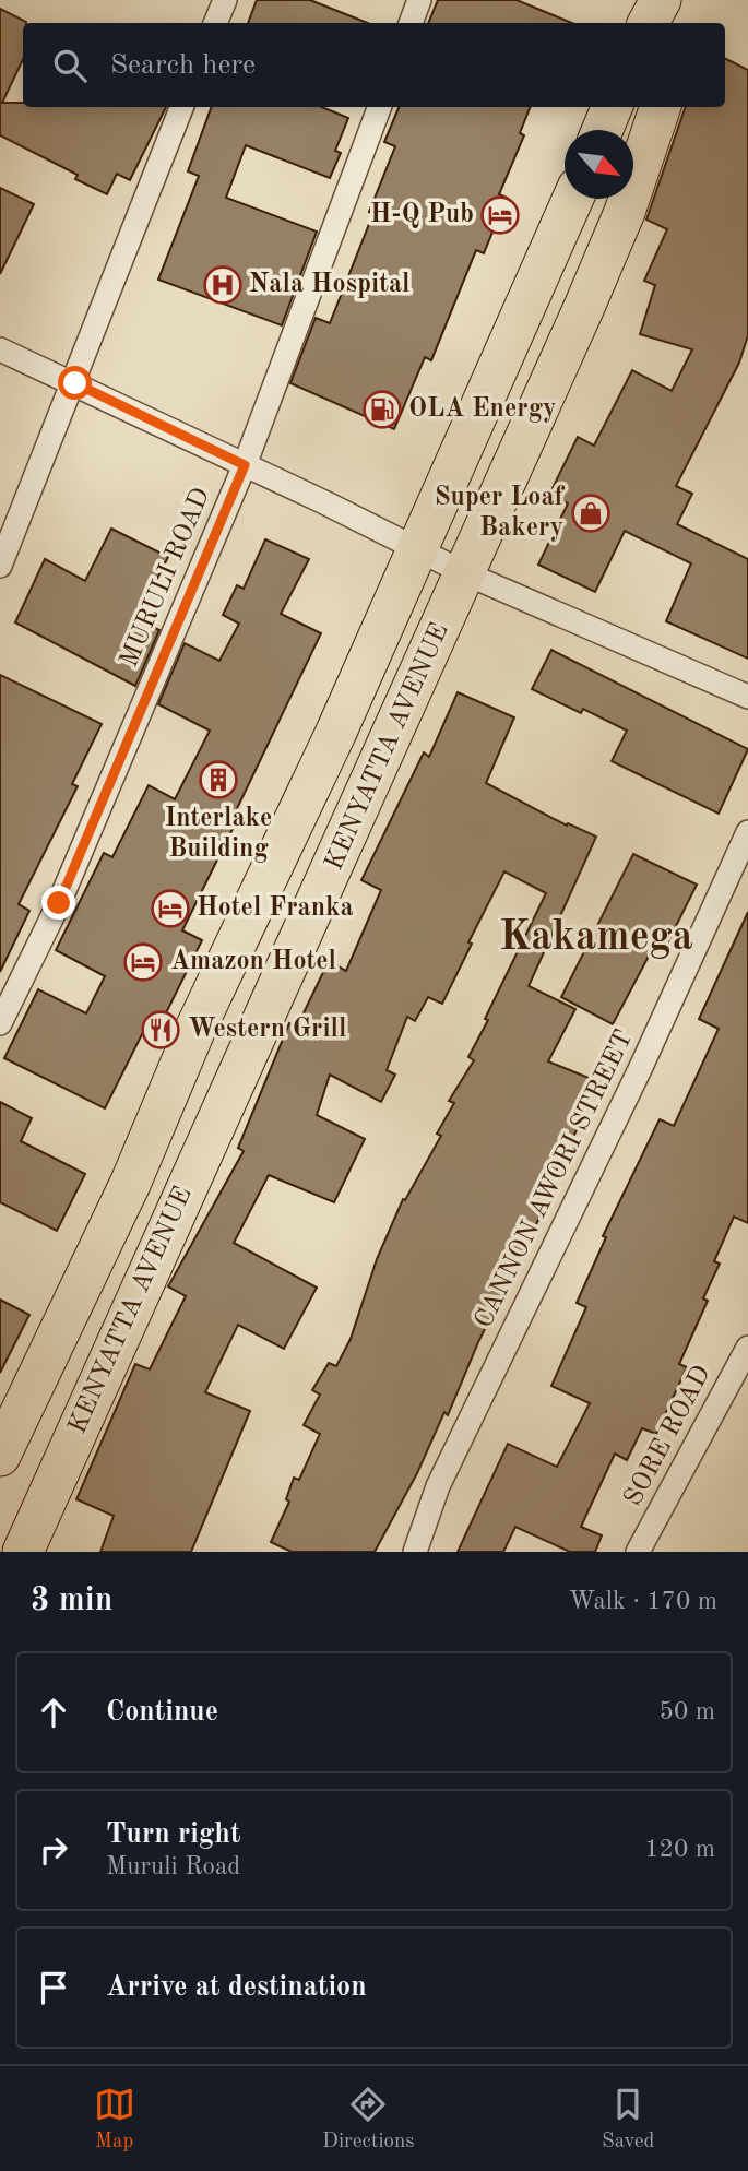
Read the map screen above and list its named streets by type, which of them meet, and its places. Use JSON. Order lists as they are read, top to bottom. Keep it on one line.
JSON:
{"streets":{"highway":["KENYATTA AVENUE"],"street":["MURULI ROAD","CANNON AWORI STREET","SORE ROAD"]},"districts":["Kakamega"],"places":{"hotel":["H-Q Pub","Hotel Franka","Amazon Hotel"],"hospital":["Nala Hospital"],"fuel station":["OLA Energy"],"shop":["Super Loaf Bakery"],"building":["Interlake Building"],"restaurant":["Western Grill"]},"north":"bottom right","page":{"search":"Search here","heading":["3 min","Walk · 170 m"],"list":[["Continue","50 m"],["Turn right","Muruli Road","120 m"],"Arrive at destination"],"nav":["Map","Directions","Saved"]}}
